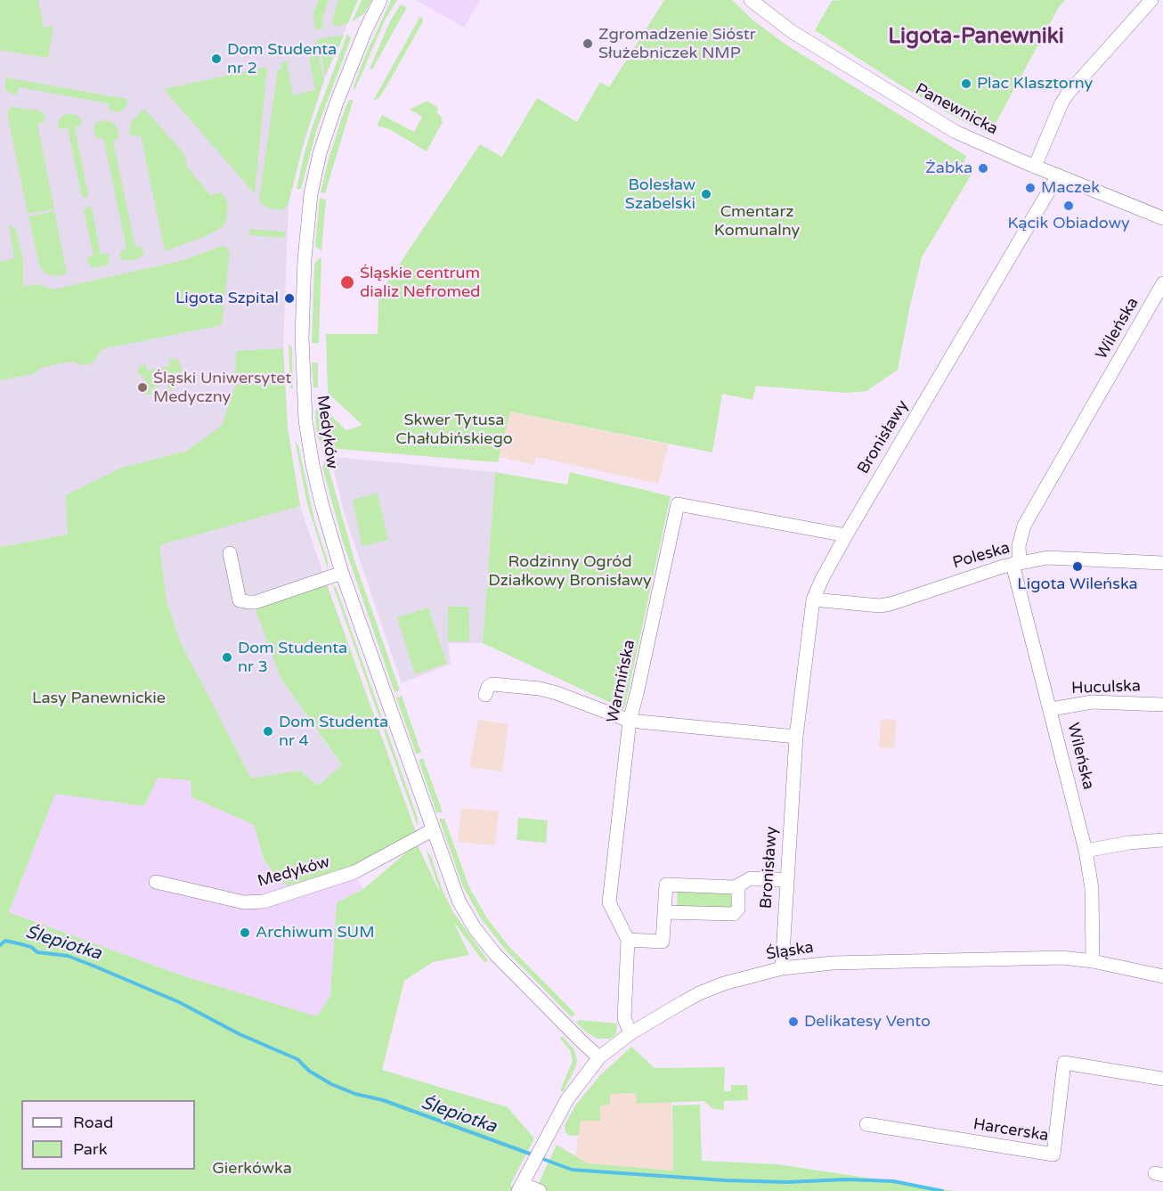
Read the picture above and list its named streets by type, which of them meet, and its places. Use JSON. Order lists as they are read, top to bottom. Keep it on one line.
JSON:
{"streets":{"street":["Panewnicka","Wileńska","Medyków","Bronisławy","Poleska","Warmińska","Huculska","Śląska","Harcerska"]},"crossings":[["Panewnicka","Bronisławy"],["Wileńska","Poleska"],["Wileńska","Huculska"],["Wileńska","Śląska"],["Medyków","Śląska"],["Bronisławy","Poleska"],["Bronisławy","Warmińska"],["Bronisławy","Śląska"],["Warmińska","Śląska"]],"districts":["Ligota-Panewniki"],"water":["Ślepiotka"],"parks":["Cmentarz Komunalny","Skwer Tytusa Chałubińskiego","Rodzinny Ogród Działkowy Bronisławy","Lasy Panewnickie","Gierkówka"],"places":["Zgromadzenie Sióstr Służebniczek NMP","Dom Studenta nr 2","Plac Klasztorny","Żabka","Maczek","Bolesław Szabelski","Kącik Obiadowy","Śląskie centrum dializ Nefromed","Ligota Szpital","Śląski Uniwersytet Medyczny","Ligota Wileńska","Dom Studenta nr 3","Dom Studenta nr 4","Archiwum SUM","Delikatesy Vento"],"legend":["Road","Park"]}
